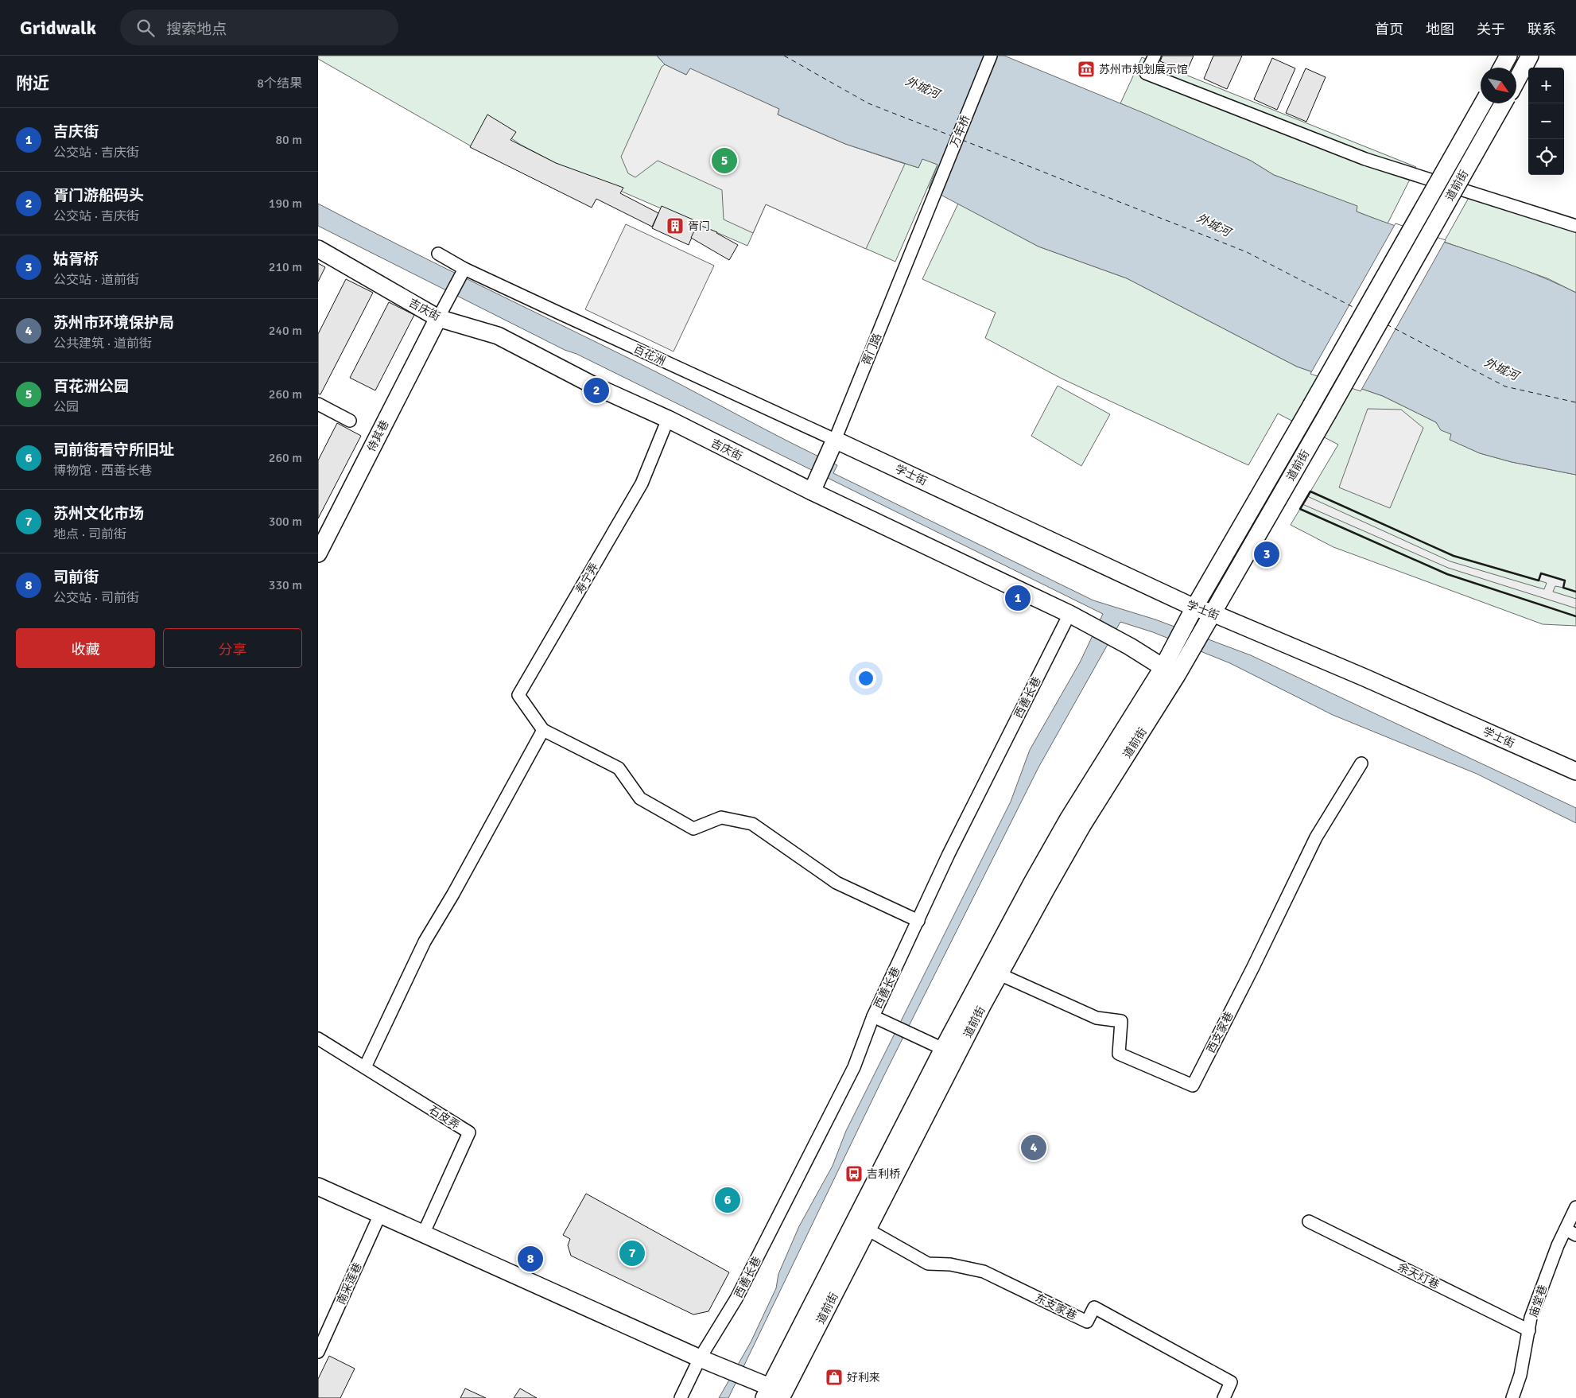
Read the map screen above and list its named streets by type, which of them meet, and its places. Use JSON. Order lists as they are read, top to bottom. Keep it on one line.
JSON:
{"streets":{"main road":["道前街","吉庆街","胥门路","侍其巷","学士街"],"street":["万年桥","百花洲","寿宁弄","西善长巷","西支家巷","石皮弄","余天灯巷","南采莲巷","庙堂巷","东支家巷"]},"crossings":[["万年桥","胥门路"],["道前街","吉庆街"],["道前街","学士街"],["道前街","西支家巷"],["道前街","东支家巷"],["吉庆街","胥门路"],["吉庆街","侍其巷"],["吉庆街","寿宁弄"],["吉庆街","西善长巷"],["胥门路","百花洲"],["胥门路","学士街"],["百花洲","学士街"],["余天灯巷","庙堂巷"]],"water":["外城河"],"places":{"museum":["苏州市规划展示馆"],"building":["胥门"],"bus stop":["吉利桥"],"shop":["好利来"]},"north":"bottom right","page":{"header":"Gridwalk","search":"搜索地点","nav":["首页","地图","关于","联系"],"heading":["附近","8个结果"],"map_buttons":["+","−"],"list":[{"mark":"1","name":"吉庆街","note":"公交站 · 吉庆街","value":"80 m"},{"mark":"2","name":"胥门游船码头","note":"公交站 · 吉庆街","value":"190 m"},{"mark":"3","name":"姑胥桥","note":"公交站 · 道前街","value":"210 m"},{"mark":"4","name":"苏州市环境保护局","note":"公共建筑 · 道前街","value":"240 m"},{"mark":"5","name":"百花洲公园","note":"公园","value":"260 m"},{"mark":"6","name":"司前街看守所旧址","note":"博物馆 · 西善长巷","value":"260 m"},{"mark":"7","name":"苏州文化市场","note":"地点 · 司前街","value":"300 m"},{"mark":"8","name":"司前街","note":"公交站 · 司前街","value":"330 m"}],"pins":["5","2","3","1","4","6","7","8"],"buttons":["收藏","分享"]}}
